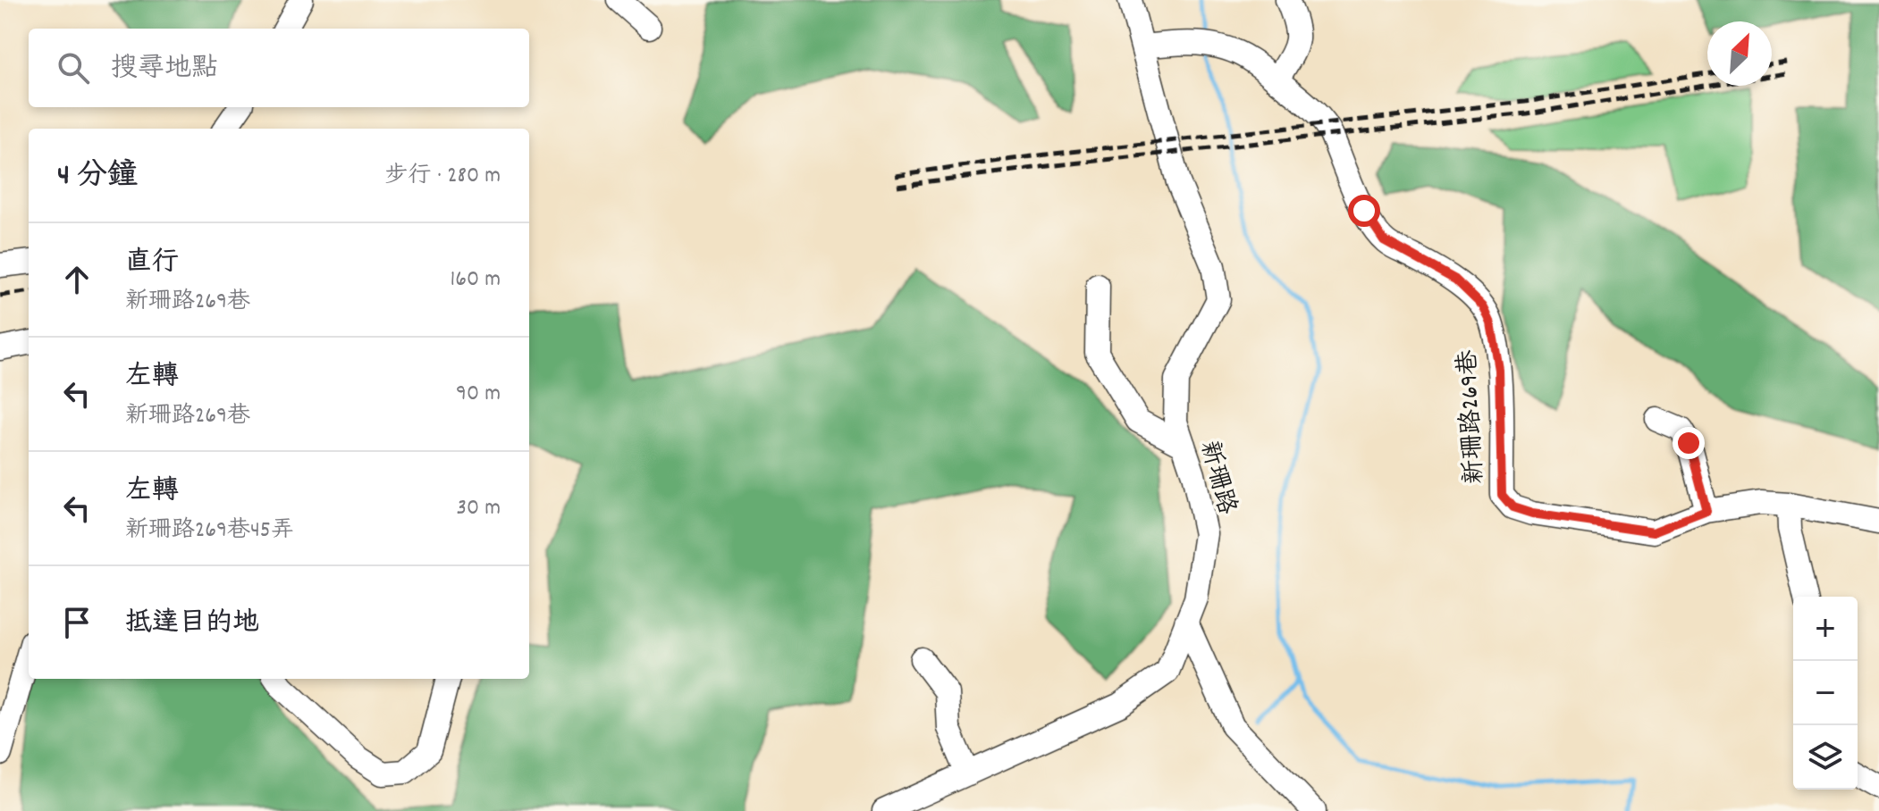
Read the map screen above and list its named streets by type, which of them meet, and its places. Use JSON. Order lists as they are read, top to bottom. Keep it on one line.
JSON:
{"streets":{"street":["新珊路269巷","新珊路"]},"crossings":[["新珊路269巷","新珊路"]],"north":"top right","page":{"search":"搜尋地點","heading":["4 分鐘","步行 · 280 m"],"list":[["直行","新珊路269巷","160 m"],["左轉","新珊路269巷","90 m"],["左轉","新珊路269巷45弄","30 m"],"抵達目的地"],"map_buttons":["+","−"]}}
